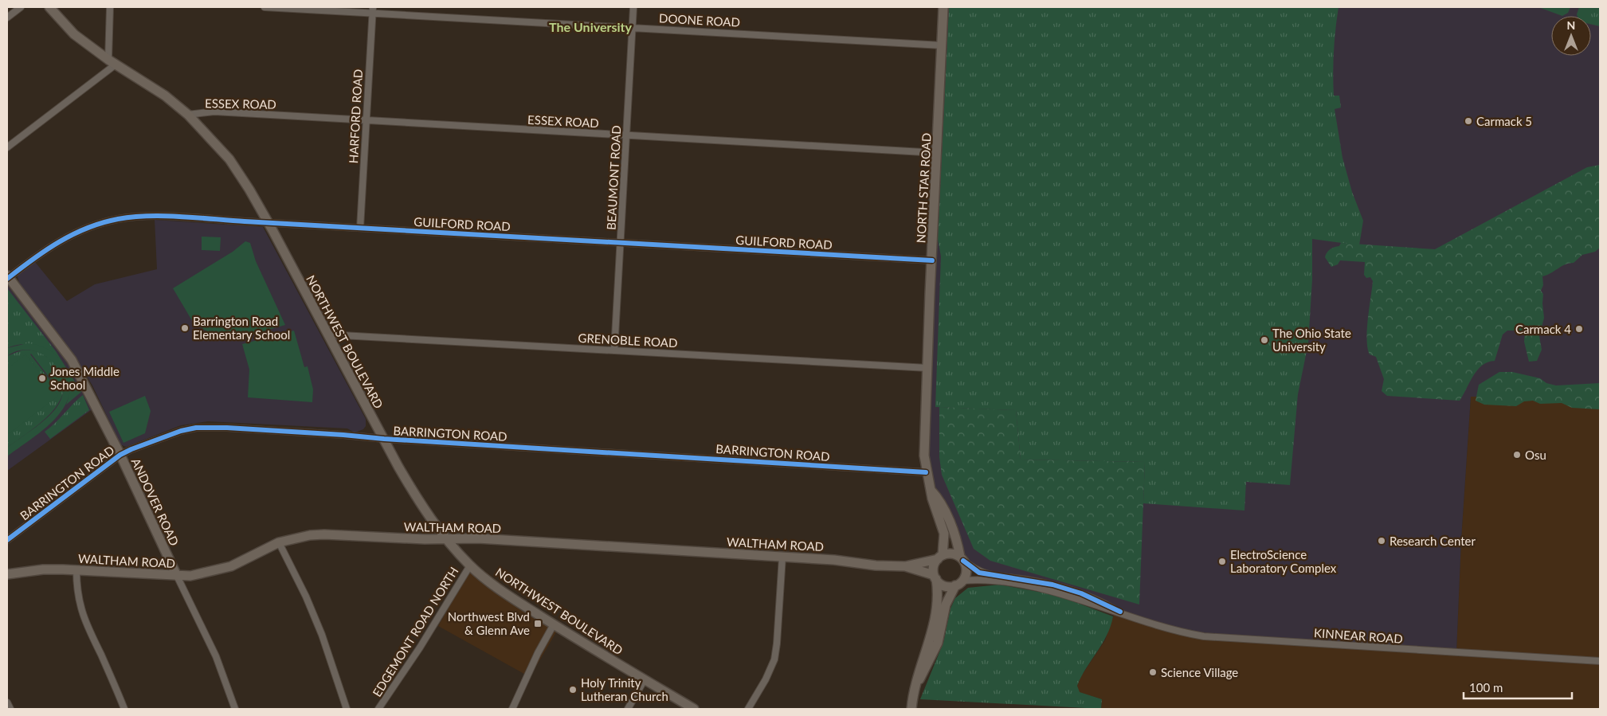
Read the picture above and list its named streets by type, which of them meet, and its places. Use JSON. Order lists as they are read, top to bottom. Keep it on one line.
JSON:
{"streets":{"street":["DOONE ROAD","ESSEX ROAD","HARFORD ROAD","BEAUMONT ROAD","NORTH STAR ROAD","GUILFORD ROAD","GRENOBLE ROAD","NORTHWEST BOULEVARD","BARRINGTON ROAD","ANDOVER ROAD","WALTHAM ROAD","EDGEMONT ROAD NORTH","KINNEAR ROAD"]},"crossings":[["DOONE ROAD","HARFORD ROAD"],["DOONE ROAD","BEAUMONT ROAD"],["DOONE ROAD","NORTH STAR ROAD"],["ESSEX ROAD","HARFORD ROAD"],["ESSEX ROAD","BEAUMONT ROAD"],["ESSEX ROAD","NORTH STAR ROAD"],["ESSEX ROAD","NORTHWEST BOULEVARD"],["HARFORD ROAD","GUILFORD ROAD"],["BEAUMONT ROAD","GUILFORD ROAD"],["BEAUMONT ROAD","GRENOBLE ROAD"],["NORTH STAR ROAD","GUILFORD ROAD"],["NORTH STAR ROAD","GRENOBLE ROAD"],["NORTH STAR ROAD","BARRINGTON ROAD"],["NORTH STAR ROAD","WALTHAM ROAD"],["NORTH STAR ROAD","KINNEAR ROAD"],["GUILFORD ROAD","NORTHWEST BOULEVARD"],["GUILFORD ROAD","ANDOVER ROAD"],["GRENOBLE ROAD","NORTHWEST BOULEVARD"],["NORTHWEST BOULEVARD","BARRINGTON ROAD"],["NORTHWEST BOULEVARD","WALTHAM ROAD"],["NORTHWEST BOULEVARD","EDGEMONT ROAD NORTH"],["BARRINGTON ROAD","ANDOVER ROAD"],["ANDOVER ROAD","WALTHAM ROAD"],["WALTHAM ROAD","KINNEAR ROAD"]],"districts":["The University"],"places":{"other":["Carmack 5","Barrington Road Elementary School","Carmack 4","The Ohio State University","Jones Middle School","Osu","Research Center","ElectroScience Laboratory Complex","Science Village","Holy Trinity Lutheran Church"],"transit":["Northwest Blvd & Glenn Ave"]},"scale_bar":"100 m","north":"top"}
